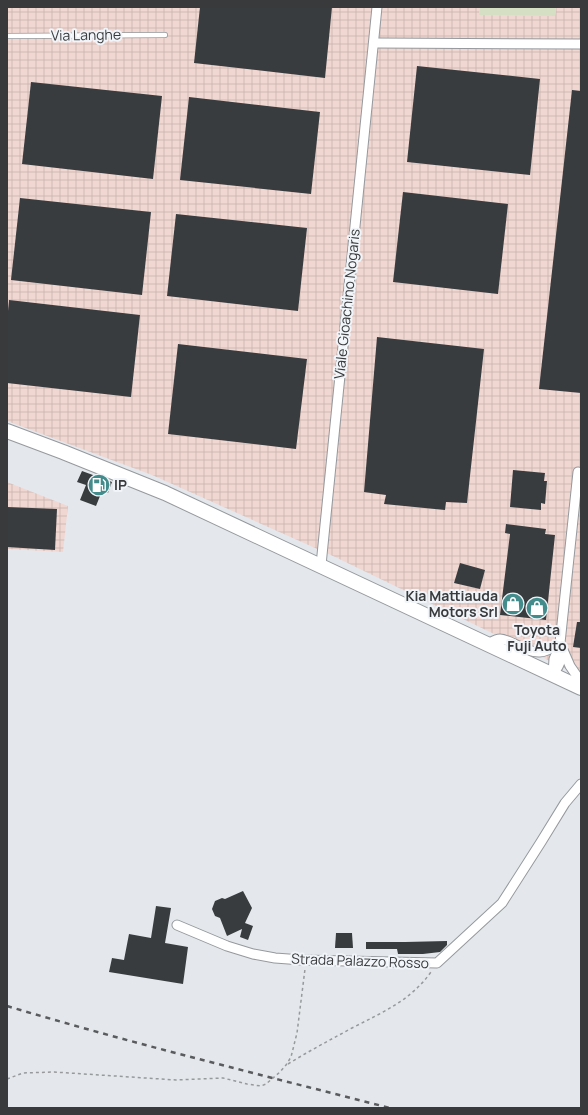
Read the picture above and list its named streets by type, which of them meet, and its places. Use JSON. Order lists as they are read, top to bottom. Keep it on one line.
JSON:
{"streets":{"street":["Viale Gioachino Nogaris","Strada Palazzo Rosso"],"lane":["Via Langhe"]},"places":{"fuel station":["IP"],"shop":["Kia Mattiauda Motors Srl","Toyota Fuji Auto"]}}
